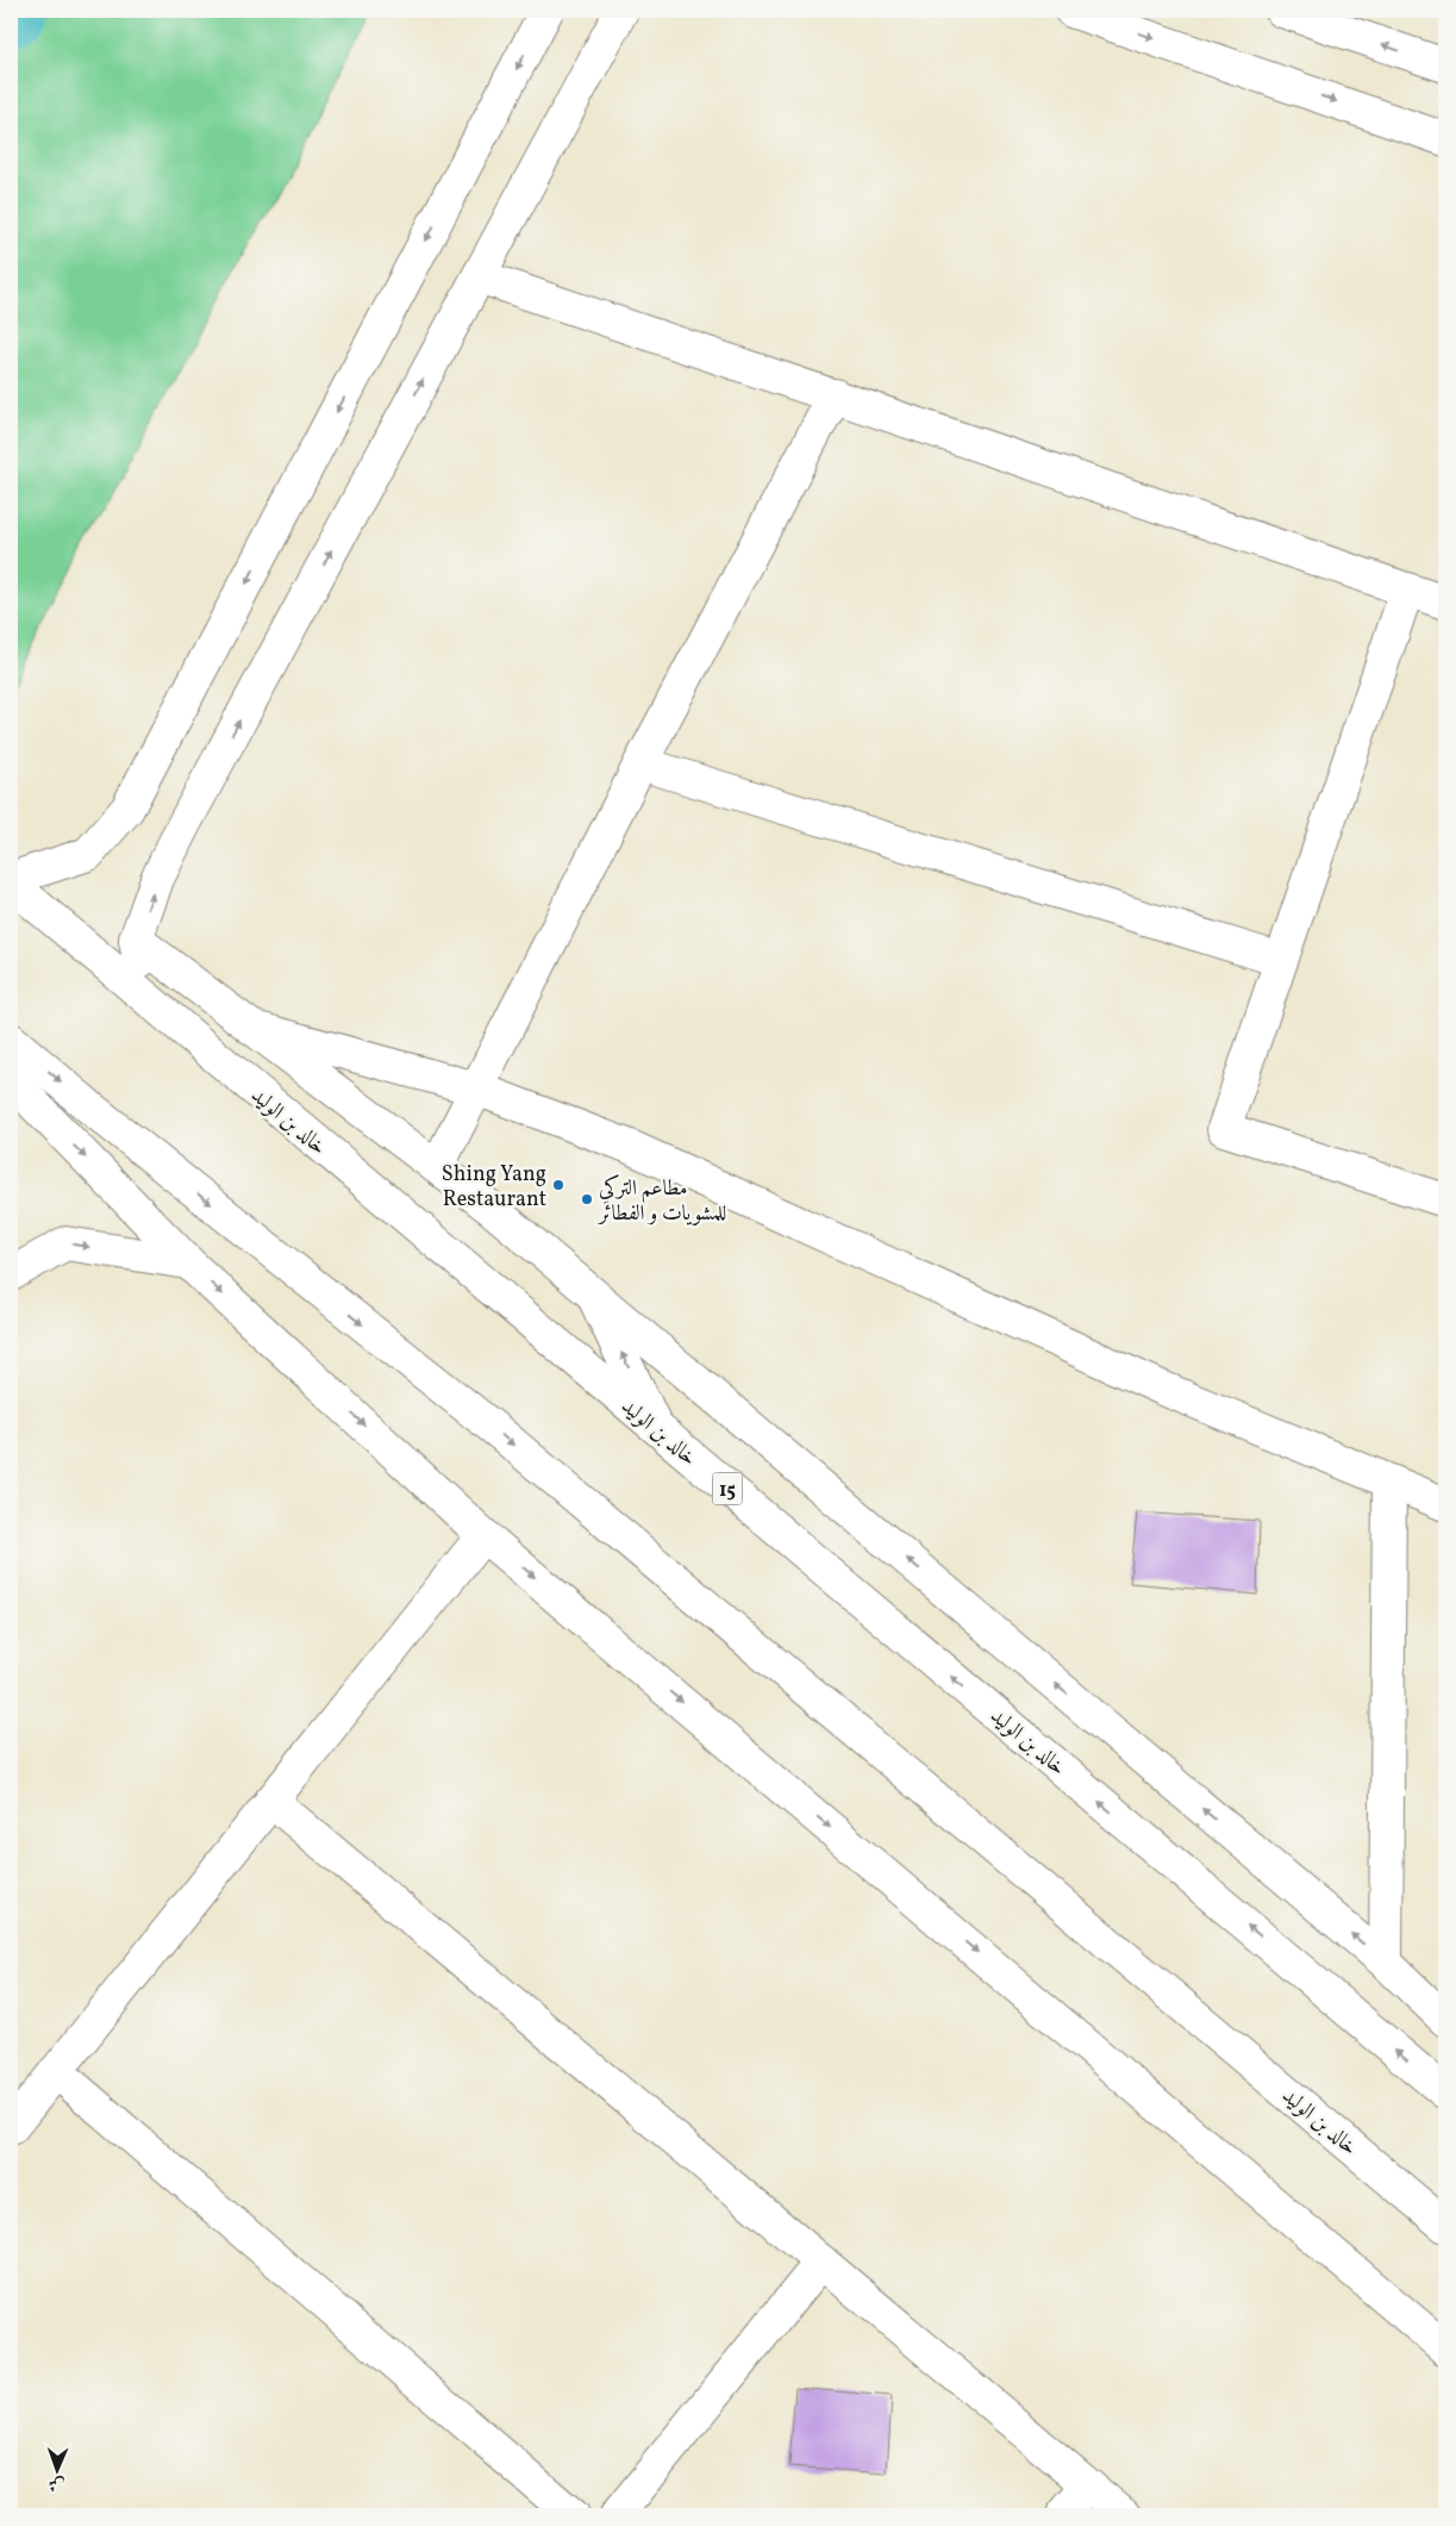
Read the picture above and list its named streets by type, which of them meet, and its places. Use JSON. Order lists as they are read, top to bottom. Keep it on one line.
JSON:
{"streets":{"main road":["خالد بن الوليد","15"]},"places":["Shing Yang Restaurant","مطاعم التركي للمشويات و الفطائر"],"north":"bottom"}
